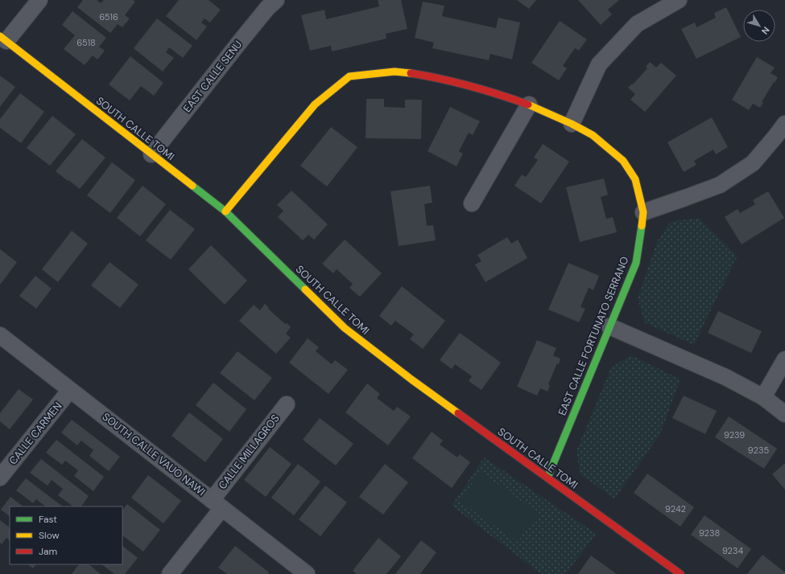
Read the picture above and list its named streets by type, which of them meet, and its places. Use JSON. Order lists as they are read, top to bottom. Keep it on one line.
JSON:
{"streets":{"street":["EAST CALLE SENU","SOUTH CALLE TOMI","EAST CALLE FORTUNATO SERRANO","CALLE CARMEN","CALLE MILLAGROS","SOUTH CALLE VAUO NAWI"]},"crossings":[["EAST CALLE SENU","SOUTH CALLE TOMI"],["SOUTH CALLE TOMI","EAST CALLE FORTUNATO SERRANO"],["CALLE CARMEN","SOUTH CALLE VAUO NAWI"],["CALLE MILLAGROS","SOUTH CALLE VAUO NAWI"]],"house_numbers":["6516","6518","9239","9235","9242","9238","9234"],"legend":["Fast","Slow","Jam"],"north":"bottom right"}
